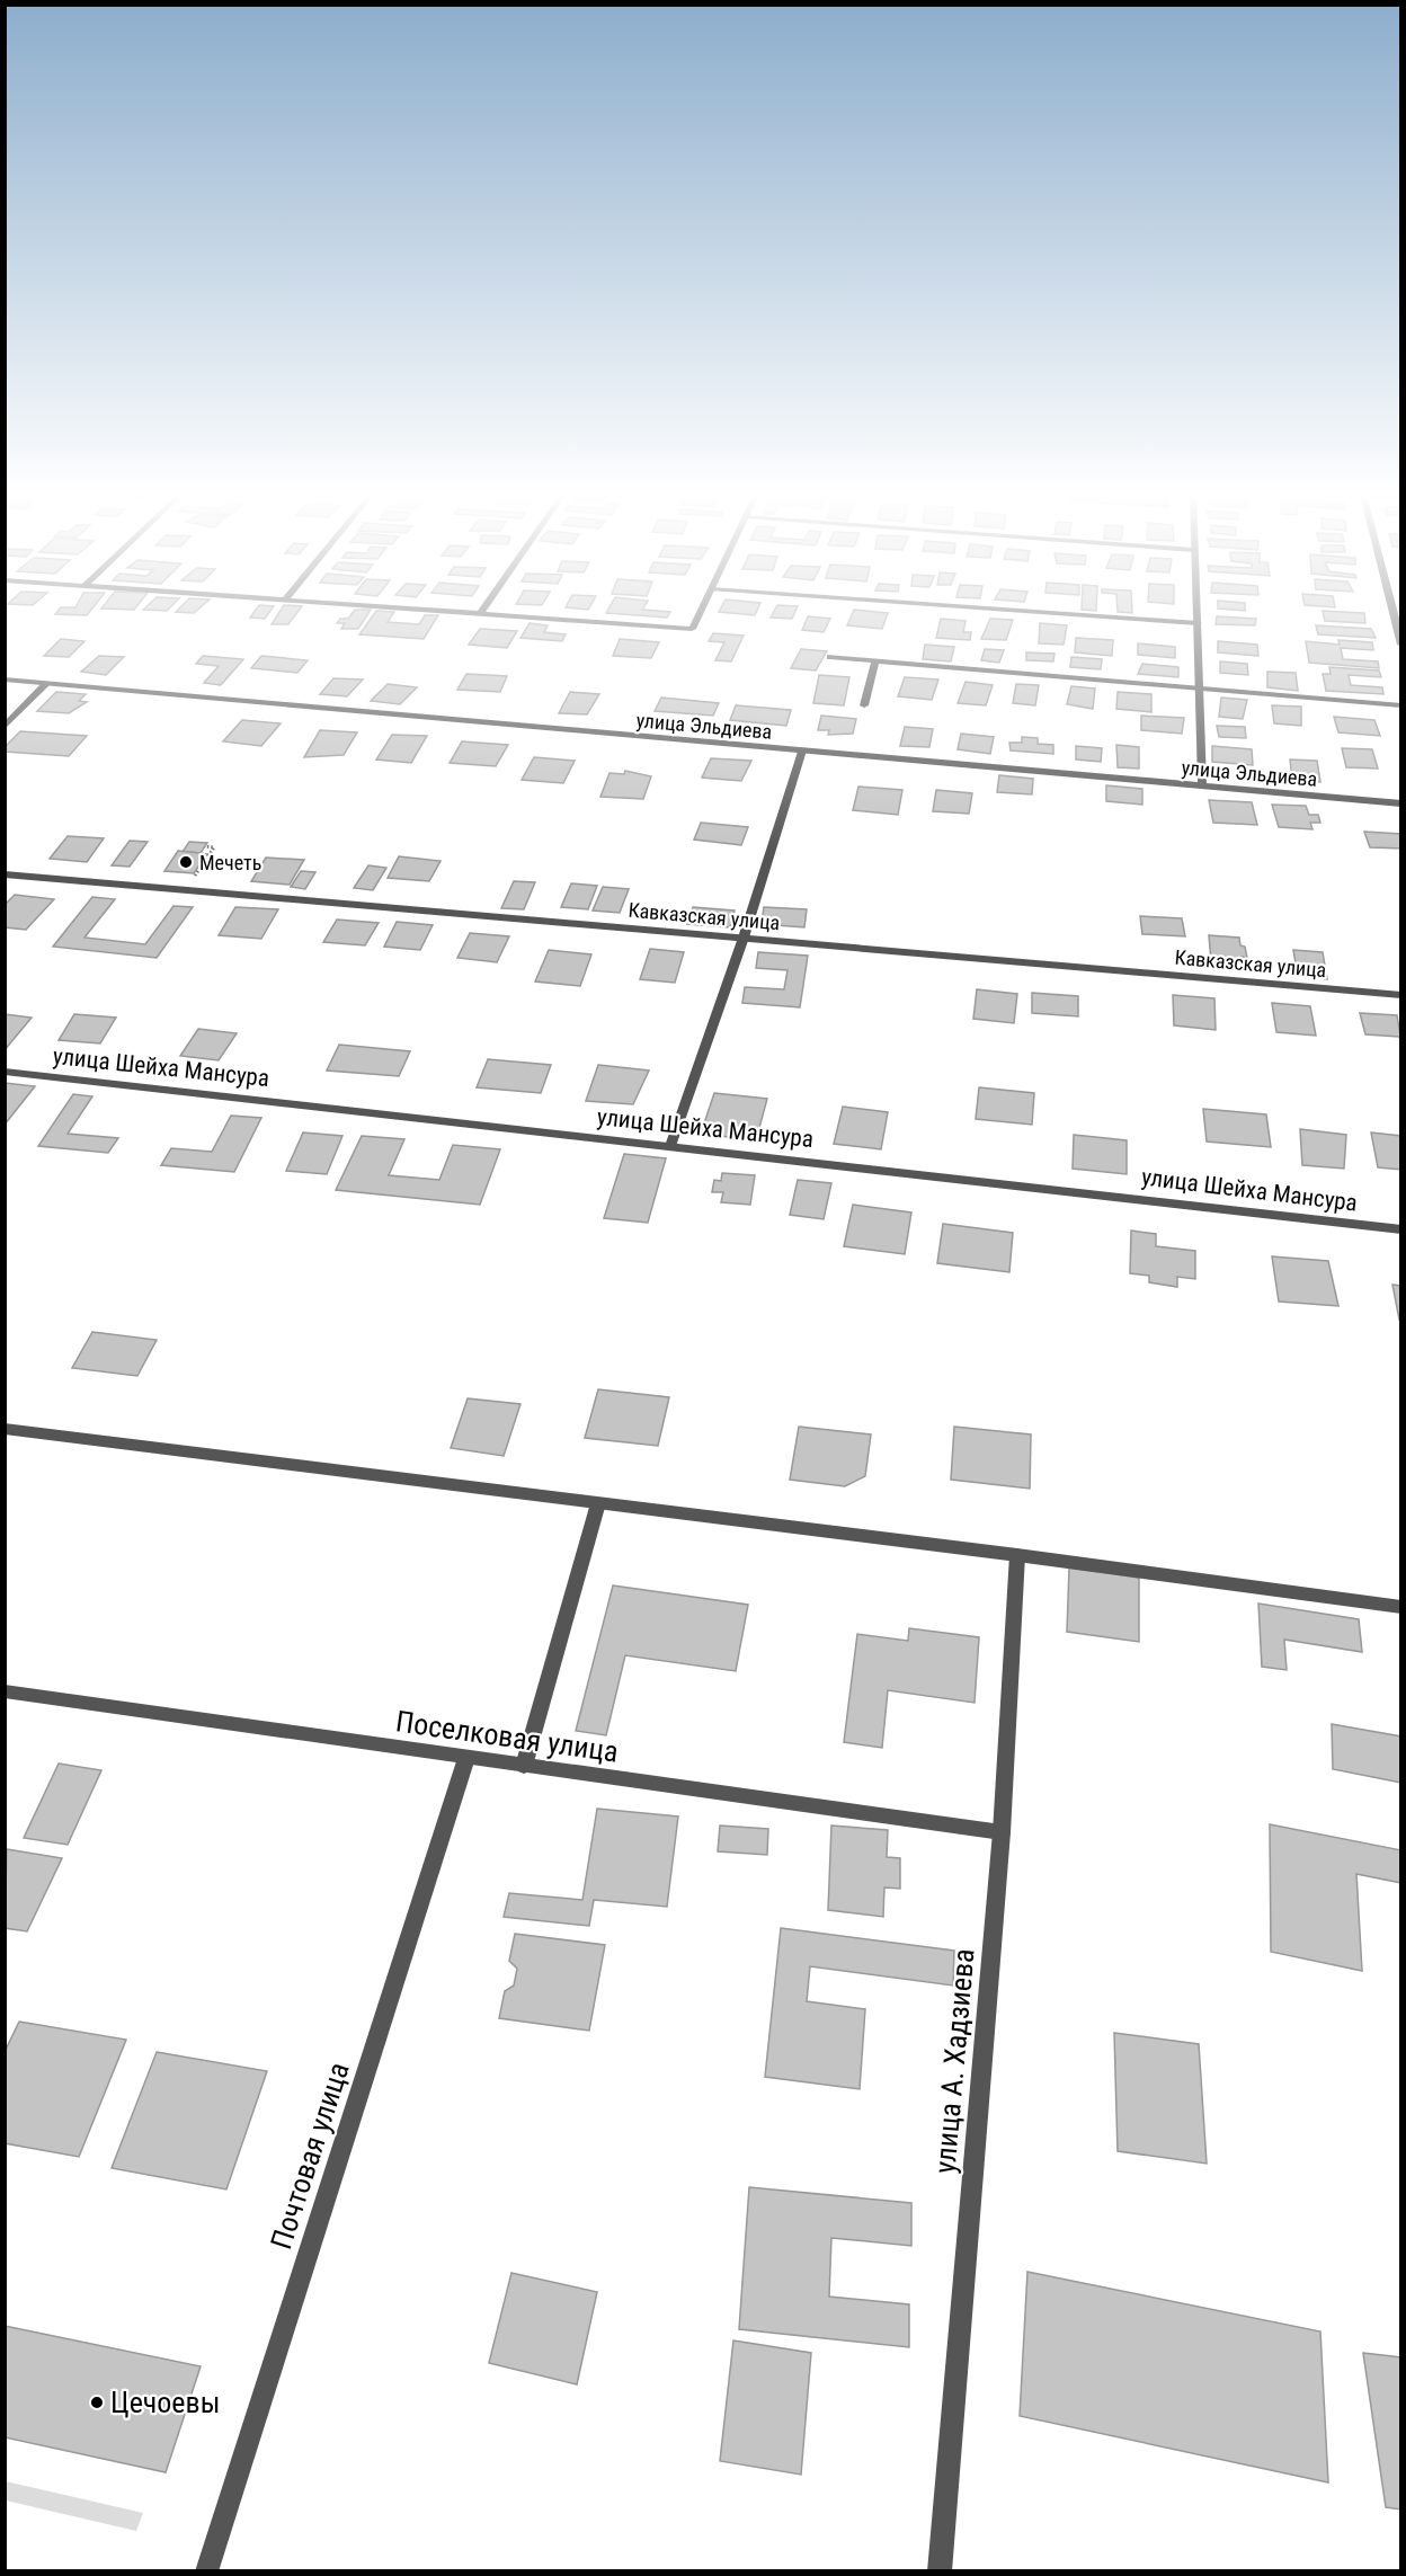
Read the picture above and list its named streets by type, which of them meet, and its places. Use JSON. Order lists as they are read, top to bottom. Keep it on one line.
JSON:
{"streets":{"street":["улица Эльдиева","Кавказская улица","улица Шейха Мансура","Поселковая улица","улица А. Хадзиева","Почтовая улица"]},"crossings":[["Поселковая улица","улица А. Хадзиева"],["Поселковая улица","Почтовая улица"]],"places":["Мечеть","Цечоевы"]}
